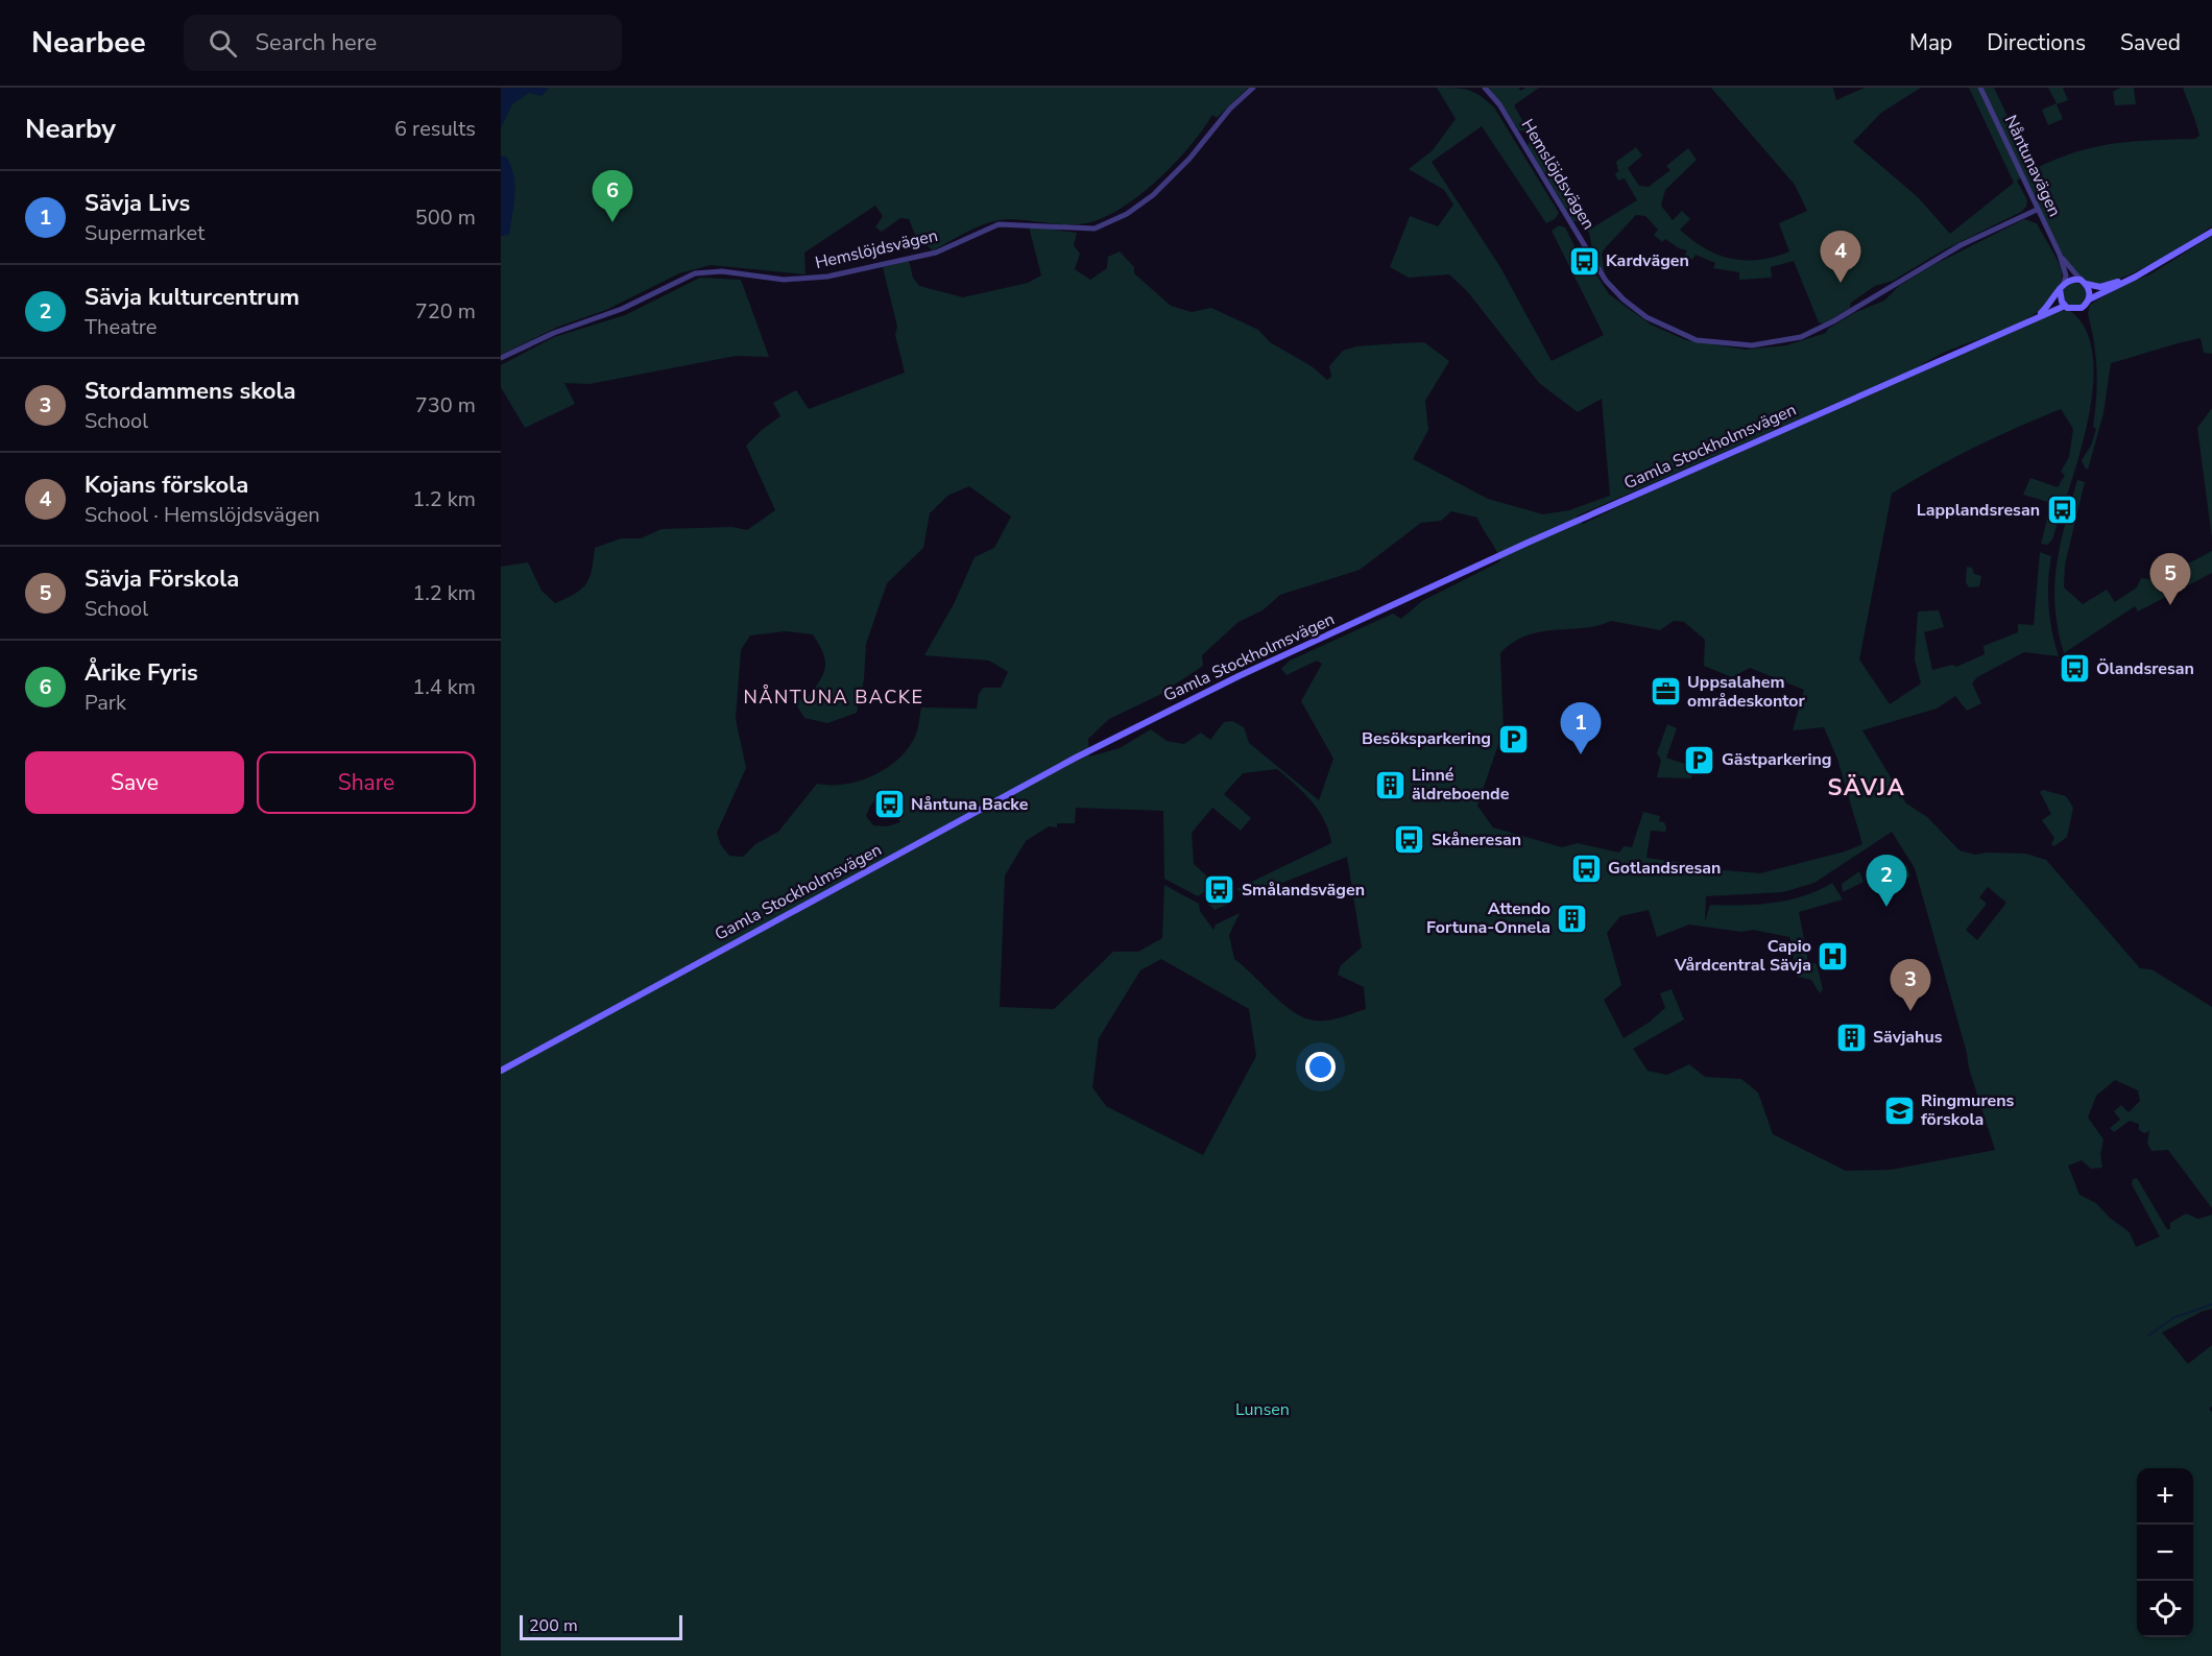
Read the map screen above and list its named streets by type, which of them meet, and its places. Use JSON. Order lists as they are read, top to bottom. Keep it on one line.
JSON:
{"streets":{"main road":["Gamla Stockholmsvägen"],"street":["Nåntunavägen","Hemslöjdsvägen"]},"crossings":[["Nåntunavägen","Hemslöjdsvägen"],["Nåntunavägen","Gamla Stockholmsvägen"]],"districts":["NÅNTUNA BACKE","SÄVJA"],"parks":["Lunsen"],"places":{"bus stop":["Kardvägen","Lapplandsresan","Ölandsresan","Nåntuna Backe","Skåneresan","Gotlandsresan","Smålandsvägen"],"office":["Uppsalahem områdeskontor"],"parking":["Besöksparkering","Gästparkering"],"building":["Linné äldreboende","Attendo Fortuna-Onnela","Sävjahus"],"hospital":["Capio Vårdcentral Sävja"],"school or university":["Ringmurens förskola"]},"scale_bar":"200 m","page":{"header":"Nearbee","search":"Search here","nav":["Map","Directions","Saved"],"heading":["Nearby","6 results"],"list":[{"mark":"1","name":"Sävja Livs","note":"Supermarket","value":"500 m"},{"mark":"2","name":"Sävja kulturcentrum","note":"Theatre","value":"720 m"},{"mark":"3","name":"Stordammens skola","note":"School","value":"730 m"},{"mark":"4","name":"Kojans förskola","note":"School · Hemslöjdsvägen","value":"1.2 km"},{"mark":"5","name":"Sävja Förskola","note":"School","value":"1.2 km"},{"mark":"6","name":"Årike Fyris","note":"Park","value":"1.4 km"}],"pins":["6","4","5","1","2","3"],"buttons":["Save","Share"],"map_buttons":["+","−"],"scale":"200 m"}}
